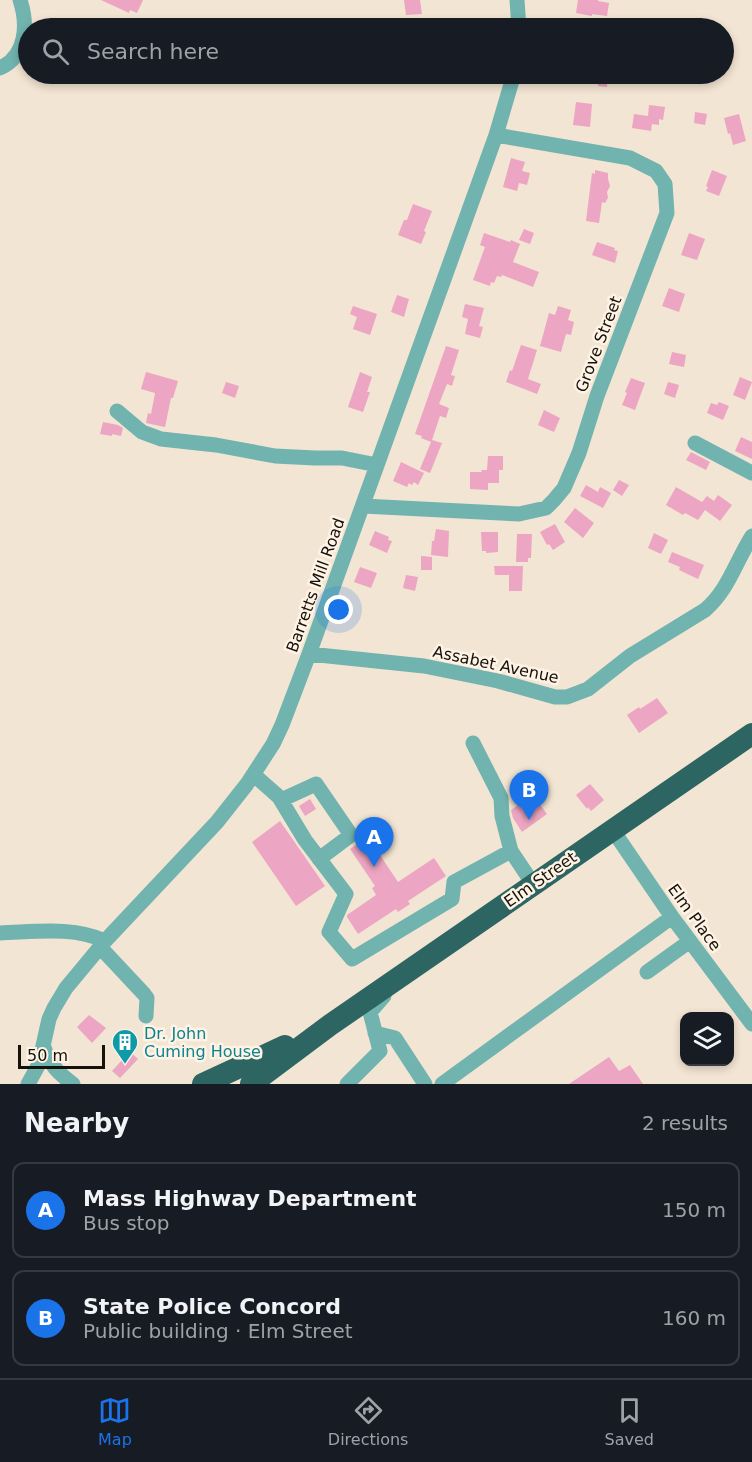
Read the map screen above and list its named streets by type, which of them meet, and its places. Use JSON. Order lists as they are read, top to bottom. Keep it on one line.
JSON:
{"streets":{"highway":["Elm Street"],"street":["Grove Street","Barretts Mill Road","Assabet Avenue","Elm Place"]},"crossings":[["Grove Street","Barretts Mill Road"],["Barretts Mill Road","Assabet Avenue"],["Elm Street","Elm Place"]],"places":{"building":["Dr. John Cuming House"]},"scale_bar":"50 m","page":{"search":"Search here","pins":["B","A"],"scale":"50 m","heading":["Nearby","2 results"],"list":[{"mark":"A","name":"Mass Highway Department","note":"Bus stop","value":"150 m"},{"mark":"B","name":"State Police Concord","note":"Public building · Elm Street","value":"160 m"}],"nav":["Map","Directions","Saved"]}}
